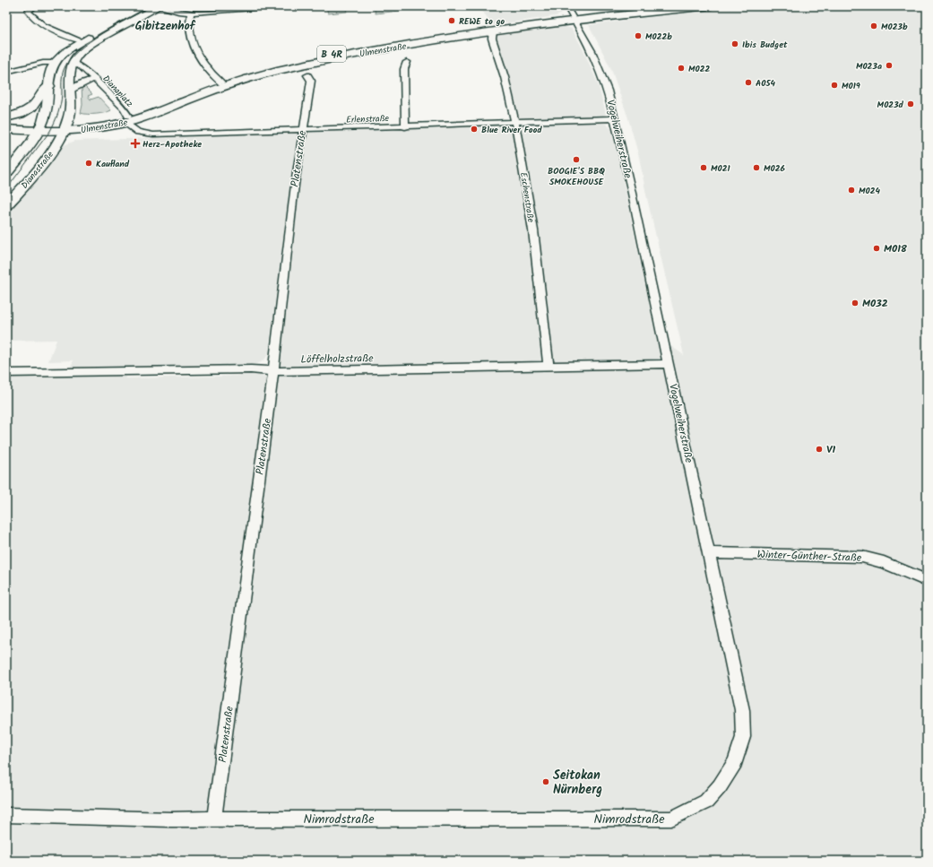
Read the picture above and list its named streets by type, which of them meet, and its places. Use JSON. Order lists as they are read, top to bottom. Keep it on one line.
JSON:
{"streets":{"main road":["Ulmenstraße","B 4R","Dianastraße"],"street":["Dianaplatz","Erlenstraße","Vogelweiherstraße","Platenstraße","Eschenstraße","Löffelholzstraße","Winter-Günther-Straße","Nimrodstraße"]},"crossings":[["Ulmenstraße","B 4R"],["Ulmenstraße","Dianaplatz"],["Ulmenstraße","Erlenstraße"],["Ulmenstraße","Vogelweiherstraße"],["Ulmenstraße","Dianastraße"],["Ulmenstraße","Eschenstraße"],["B 4R","Dianastraße"],["Dianaplatz","Erlenstraße"],["Dianaplatz","Dianastraße"],["Erlenstraße","Vogelweiherstraße"],["Erlenstraße","Platenstraße"],["Erlenstraße","Eschenstraße"],["Vogelweiherstraße","Löffelholzstraße"],["Vogelweiherstraße","Winter-Günther-Straße"],["Vogelweiherstraße","Nimrodstraße"],["Platenstraße","Löffelholzstraße"],["Platenstraße","Nimrodstraße"],["Eschenstraße","Löffelholzstraße"]],"districts":["Gibitzenhof"],"places":{"other":["REWE to go","M023b","M022b","Ibis Budget","M023a","M022","A054","M019","M023d","Blue River Food","BOOGIE'S BBQ SMOKEHOUSE","Kaufland","M021","M026","M024","M018","M032","V1","Seitokan Nürnberg"],"health":["Herz-Apotheke"]}}
